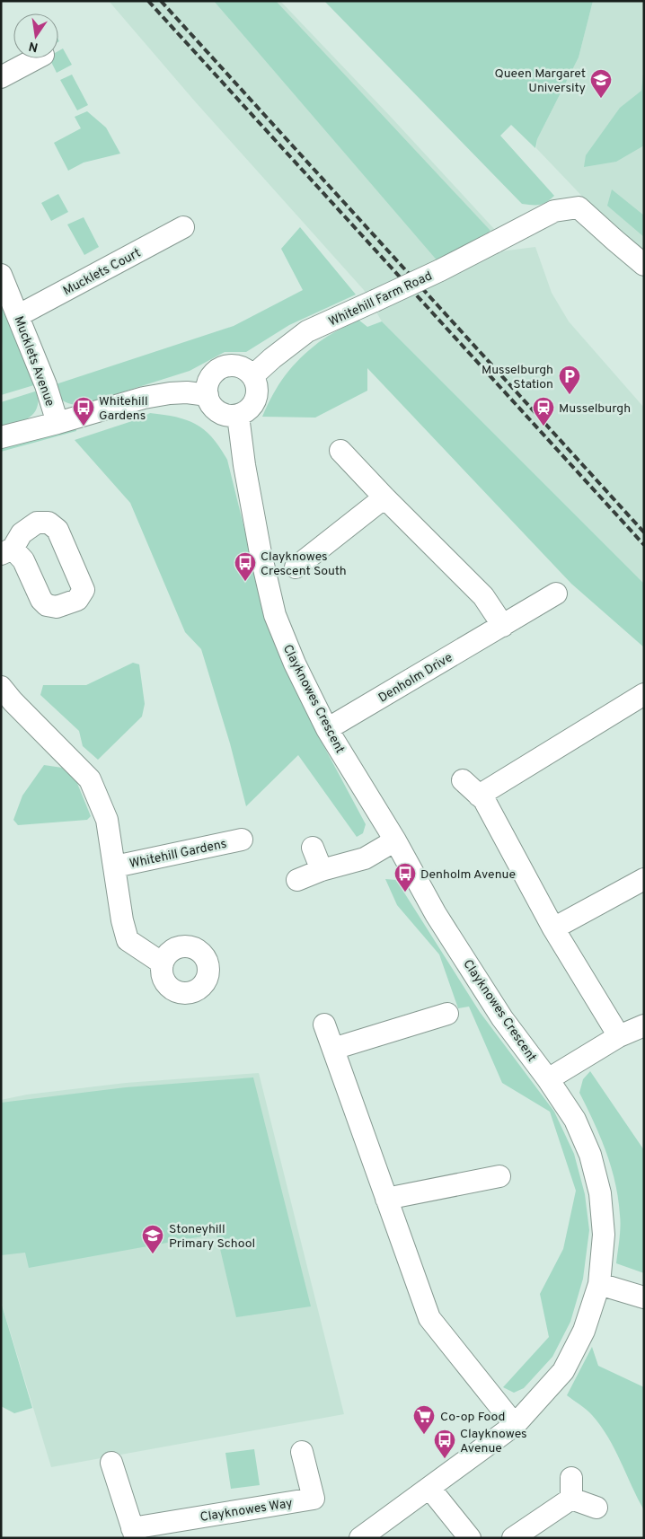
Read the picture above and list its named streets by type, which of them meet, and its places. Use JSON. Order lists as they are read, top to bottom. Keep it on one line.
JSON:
{"streets":{"street":["Mucklets Court","Whitehill Farm Road","Mucklets Avenue","Denholm Drive","Clayknowes Crescent","Whitehill Gardens","Clayknowes Way"]},"crossings":[["Mucklets Court","Mucklets Avenue"],["Whitehill Farm Road","Clayknowes Crescent"],["Denholm Drive","Clayknowes Crescent"]],"places":{"school or university":["Queen Margaret University","Stoneyhill Primary School"],"parking":["Musselburgh Station"],"bus stop":["Whitehill Gardens","Clayknowes Crescent South","Denholm Avenue","Clayknowes Avenue"],"station":["Musselburgh"],"supermarket":["Co-op Food"]},"north":"bottom"}
